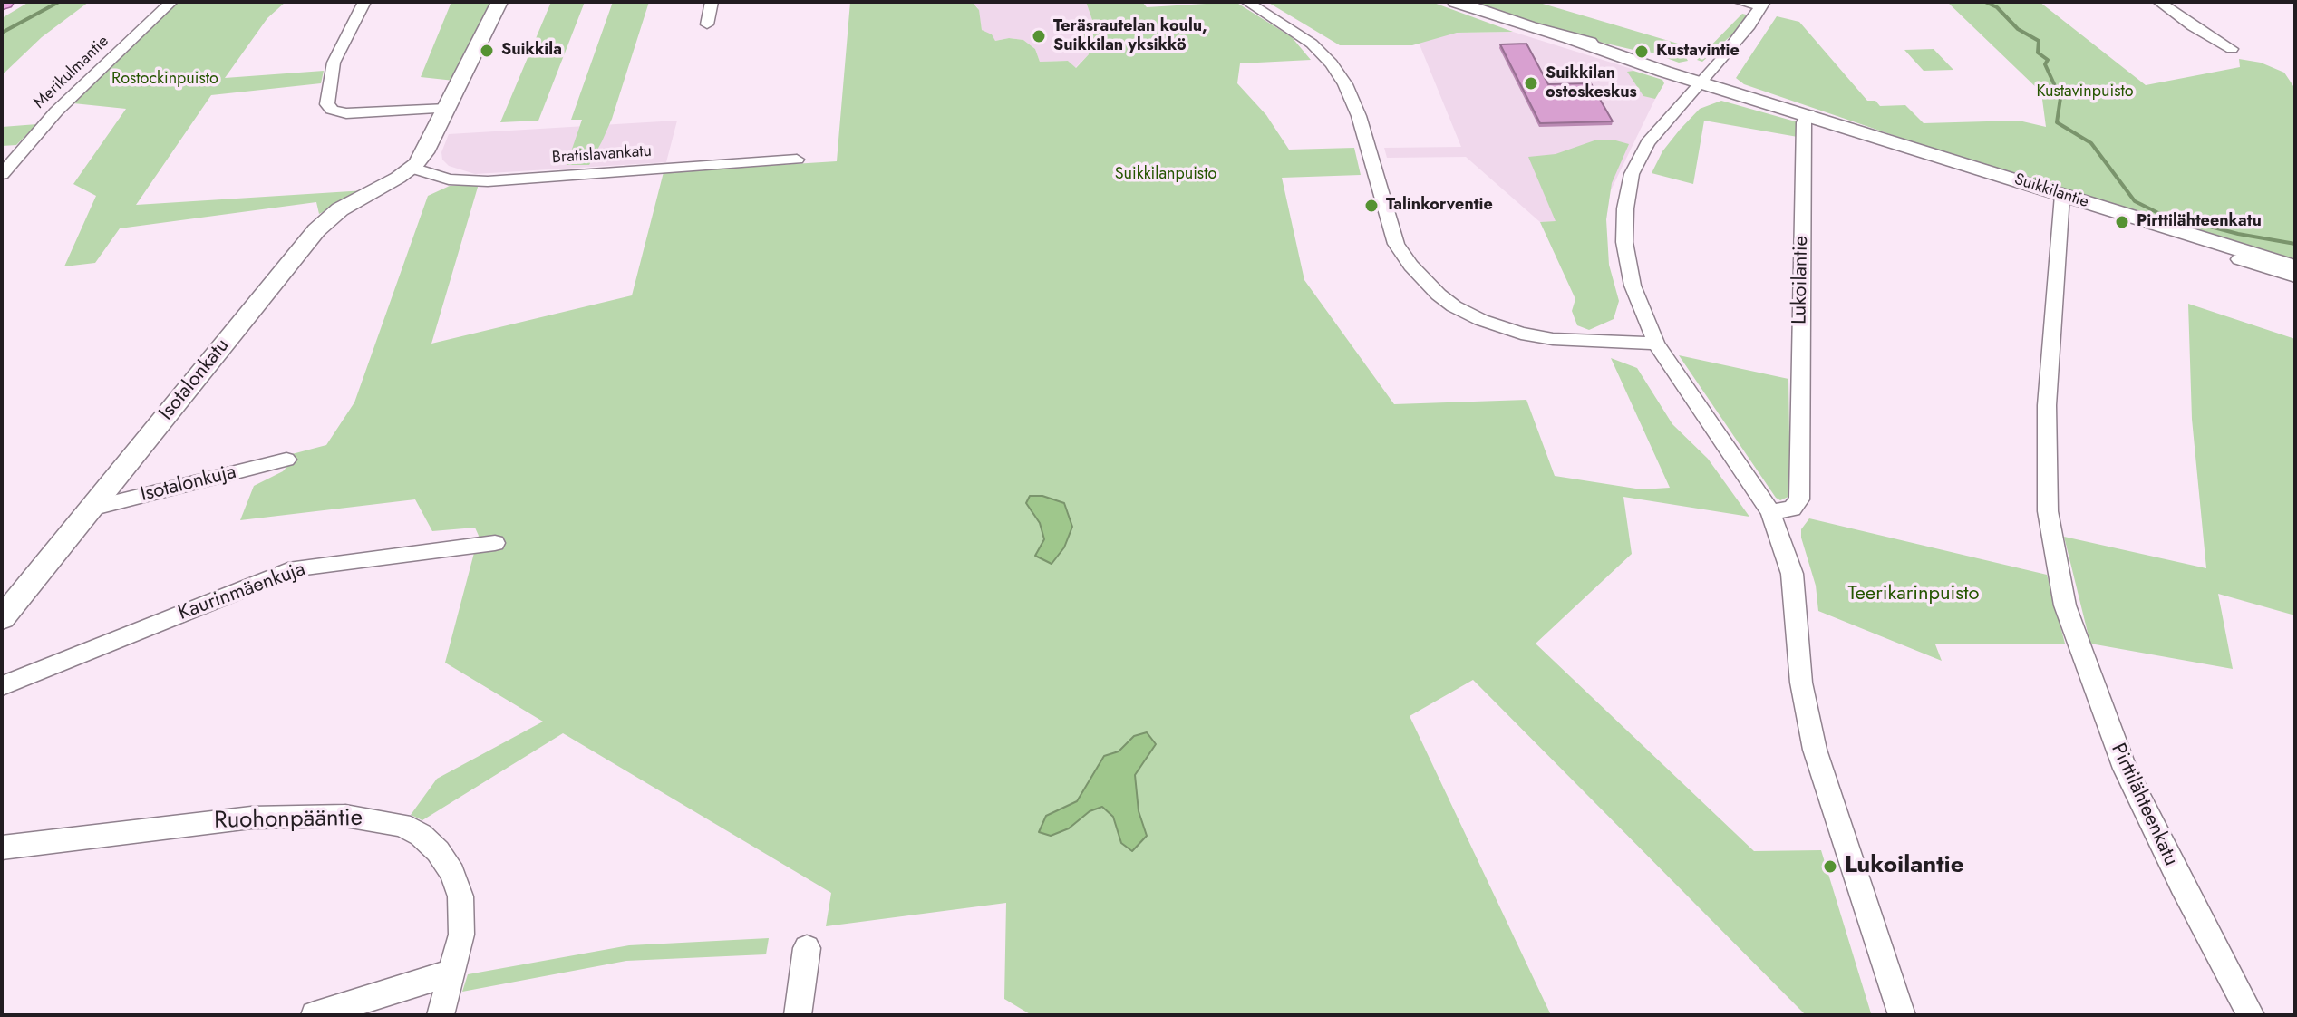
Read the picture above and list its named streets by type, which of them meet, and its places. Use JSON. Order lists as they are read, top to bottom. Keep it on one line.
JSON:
{"streets":{"main road":["Suikkilantie"],"street":["Merikulmantie","Bratislavankatu","Lukoilantie","Isotalonkatu","Isotalonkuja","Kaurinmäenkuja","Pirttilähteenkatu","Ruohonpääntie"]},"crossings":[["Bratislavankatu","Isotalonkatu"],["Suikkilantie","Lukoilantie"],["Suikkilantie","Pirttilähteenkatu"],["Isotalonkatu","Isotalonkuja"]],"parks":["Rostockinpuisto","Kustavinpuisto","Suikkilanpuisto","Teerikarinpuisto"],"places":["Teräsrautelan koulu, Suikkilan yksikkö","Suikkila","Kustavintie","Suikkilan ostoskeskus","Talinkorventie","Pirttilähteenkatu","Lukoilantie"]}
